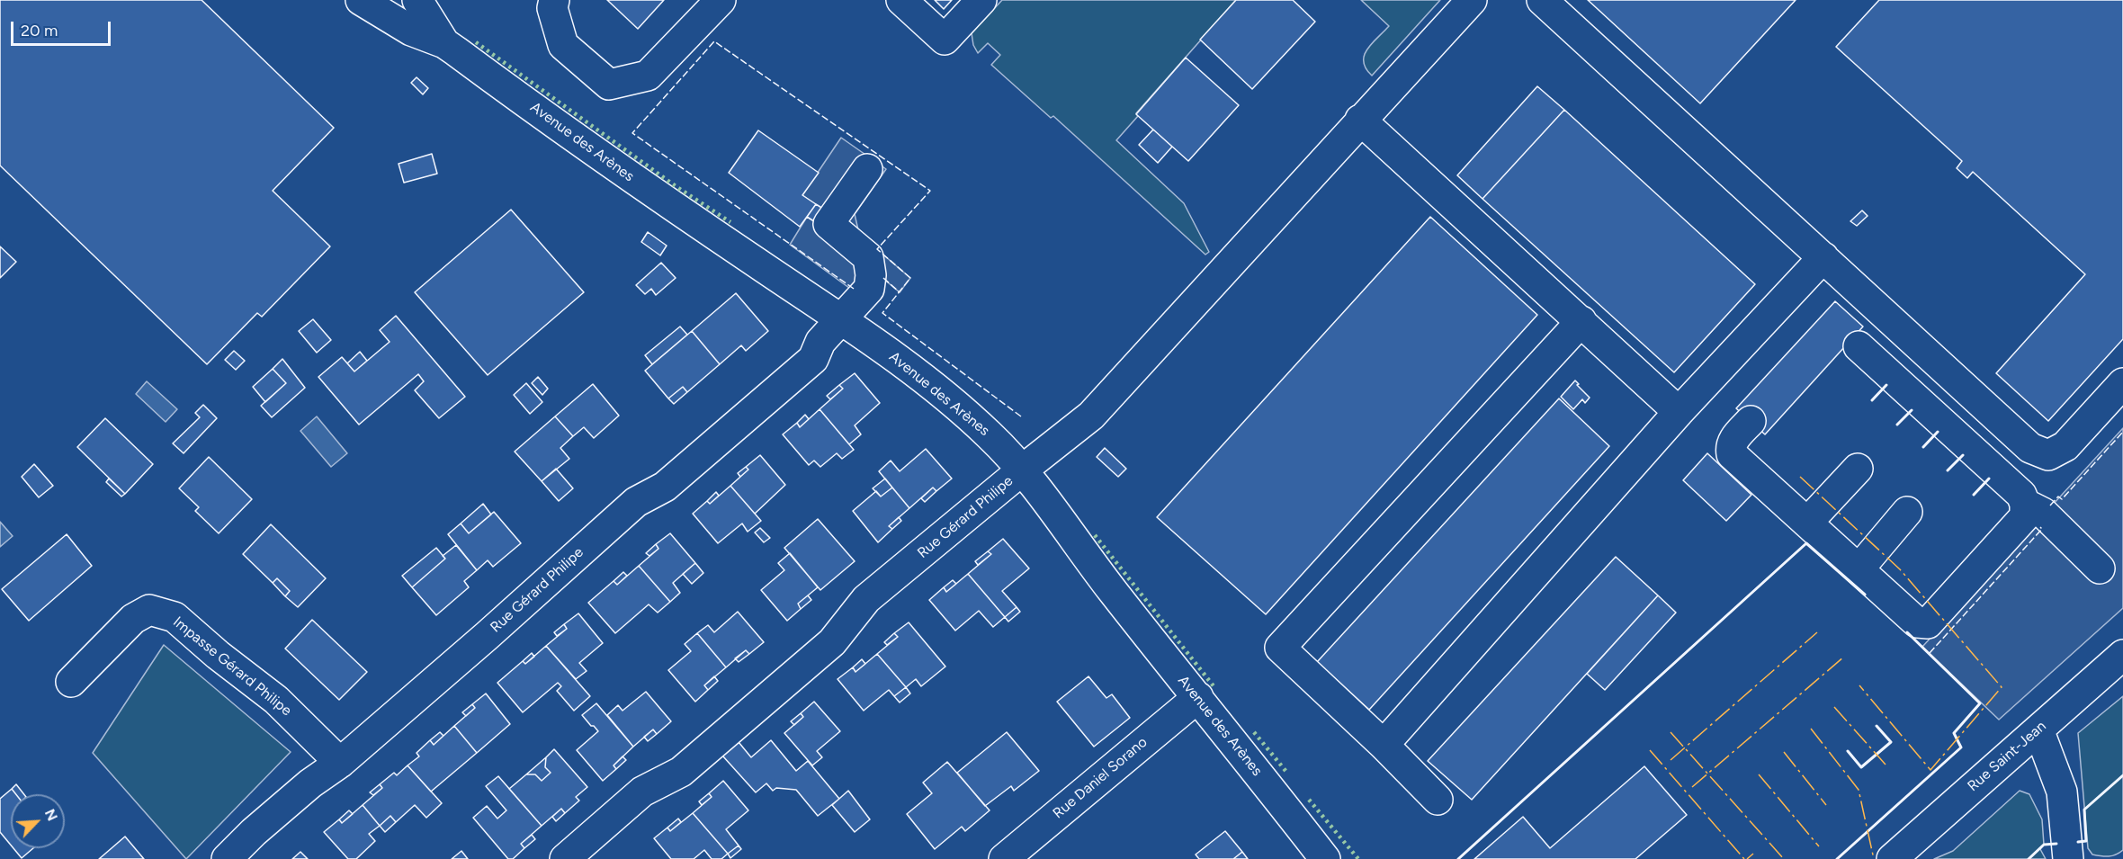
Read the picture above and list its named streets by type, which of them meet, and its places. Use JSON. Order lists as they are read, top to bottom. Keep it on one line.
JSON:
{"streets":{"street":["Avenue des Arènes","Rue Gérard Philipe","Impasse Gérard Philipe","Rue Saint-Jean","Rue Daniel Sorano"]},"crossings":[["Avenue des Arènes","Rue Gérard Philipe"],["Avenue des Arènes","Rue Daniel Sorano"],["Rue Gérard Philipe","Impasse Gérard Philipe"]],"scale_bar":"20 m","north":"top right"}
